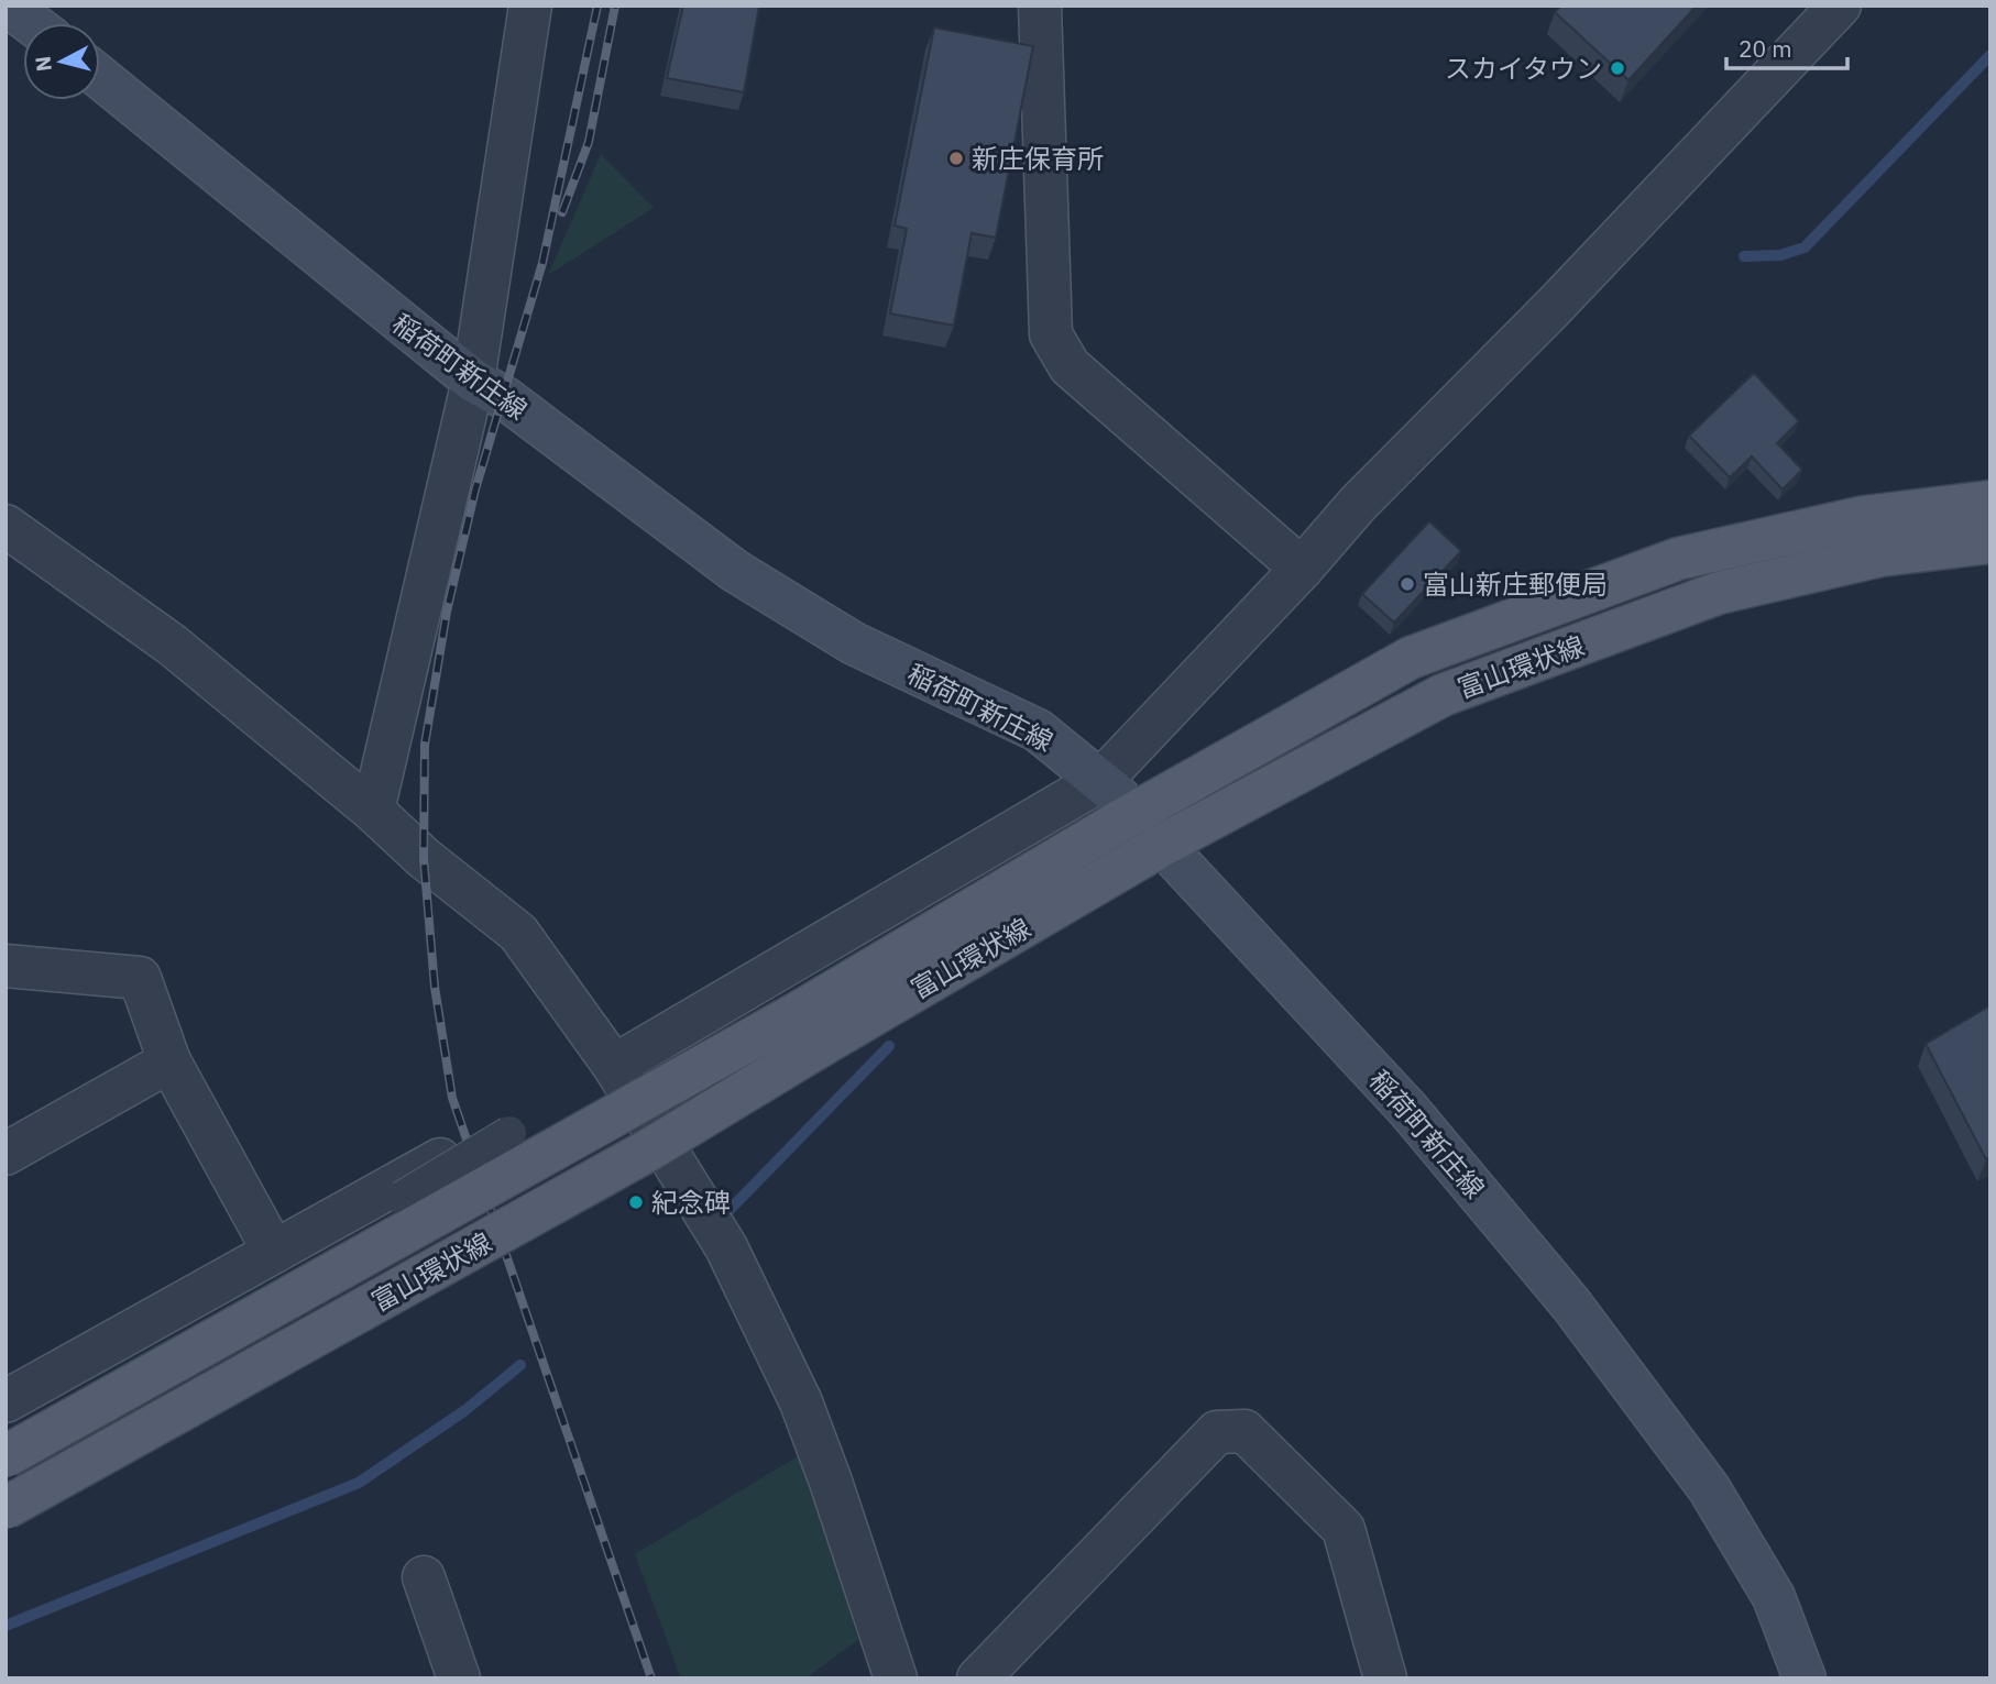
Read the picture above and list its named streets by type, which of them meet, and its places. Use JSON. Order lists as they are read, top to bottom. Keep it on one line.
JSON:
{"streets":{"main road":["稲荷町新庄線","富山環状線"]},"crossings":[["稲荷町新庄線","富山環状線"]],"places":["スカイタウン","新庄保育所","富山新庄郵便局","紀念碑"],"scale_bar":"20 m","north":"left"}
